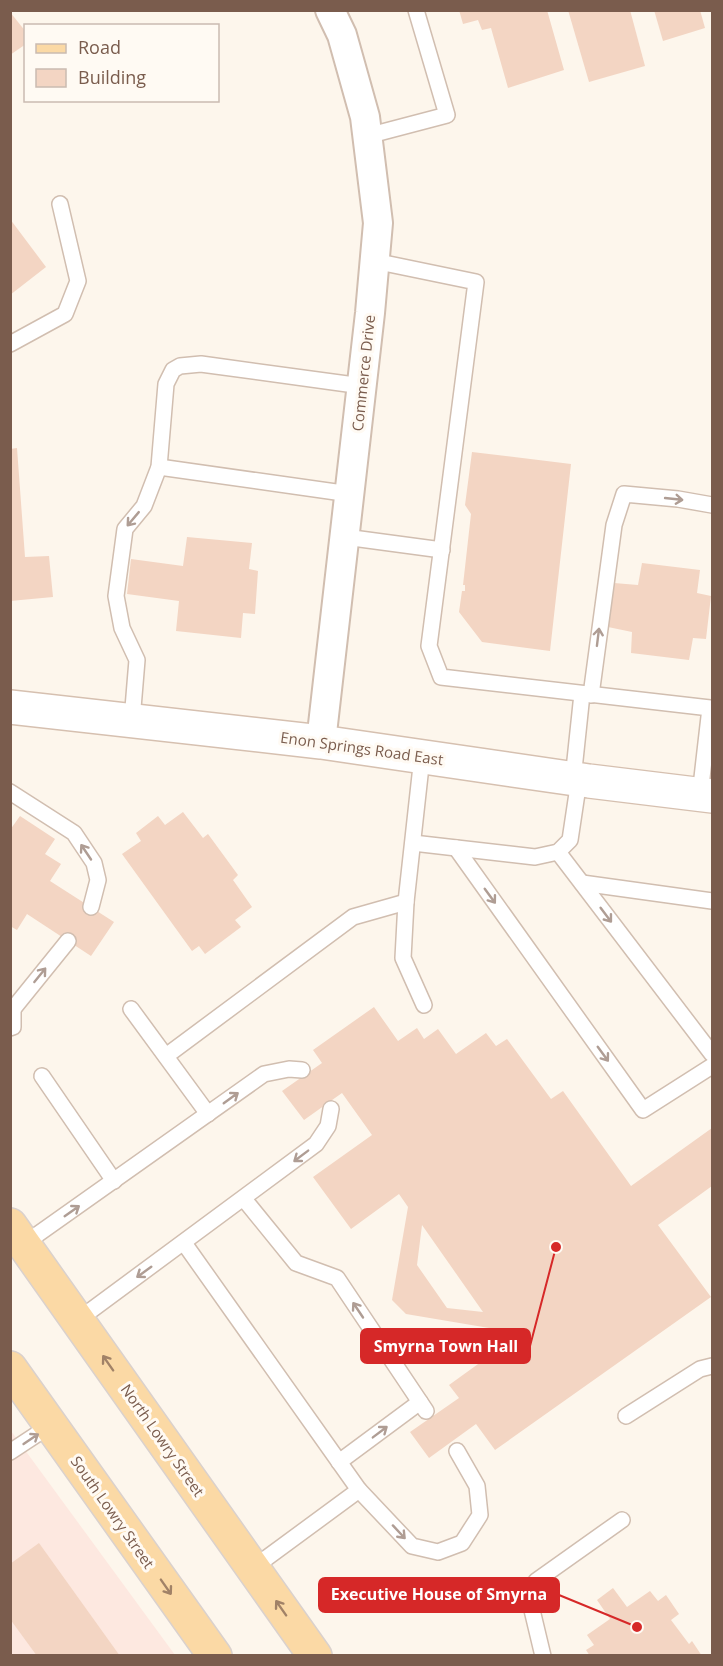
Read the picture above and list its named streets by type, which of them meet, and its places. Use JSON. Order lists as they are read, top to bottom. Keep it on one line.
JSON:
{"streets":{"main road":["North Lowry Street","South Lowry Street"],"street":["Commerce Drive","Enon Springs Road East"]},"crossings":[["Commerce Drive","Enon Springs Road East"]],"one_way":["North Lowry Street","South Lowry Street"],"places":["Smyrna Town Hall","Executive House of Smyrna"],"legend":["Road","Building"]}
